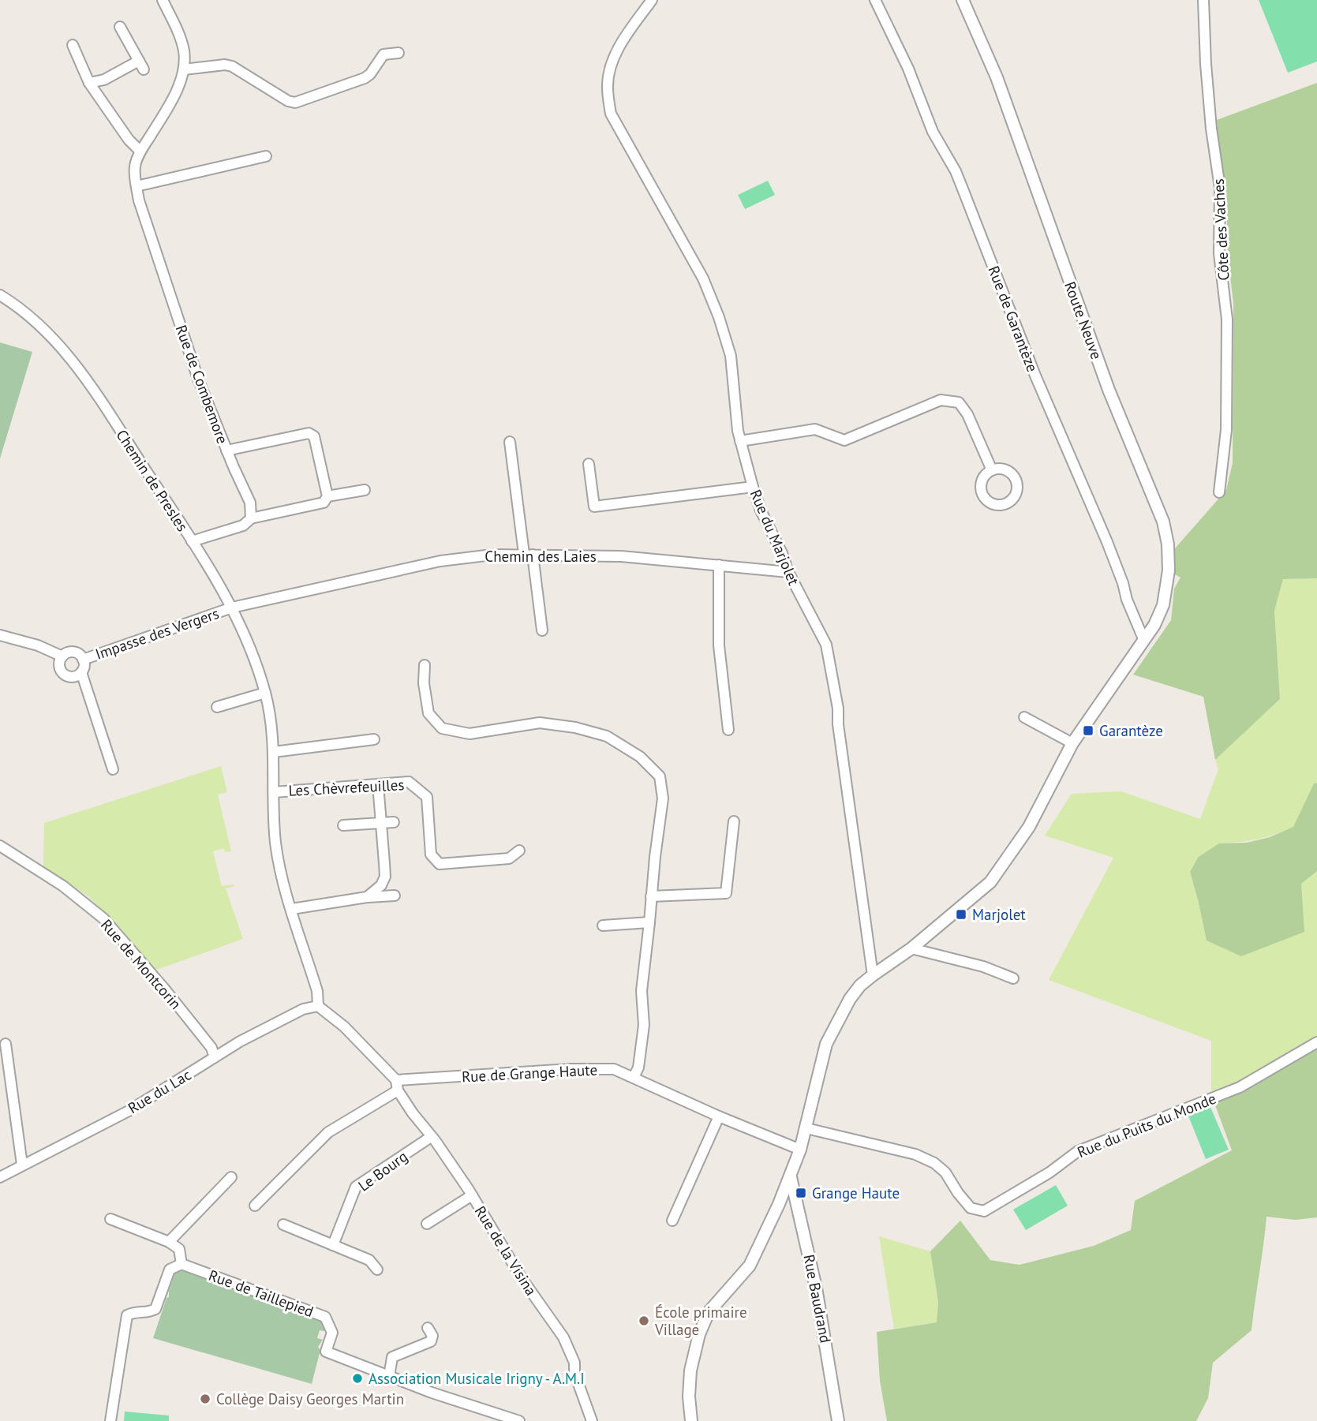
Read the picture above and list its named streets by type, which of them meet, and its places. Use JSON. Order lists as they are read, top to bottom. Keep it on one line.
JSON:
{"streets":{"street":["Côte des Vaches","Rue de Garantèze","Route Neuve","Rue de Combemore","Chemin de Presles","Rue du Marjolet","Chemin des Laies","Impasse des Vergers","Les Chèvrefeuilles","Rue de Montcorin","Rue de Grange Haute","Rue du Lac","Rue du Puits du Monde","Le Bourg","Rue de la Visina","Rue de Taillepied","Rue Baudrand"]},"crossings":[["Rue de Garantèze","Route Neuve"],["Route Neuve","Rue du Marjolet"],["Route Neuve","Rue de Grange Haute"],["Route Neuve","Rue du Puits du Monde"],["Route Neuve","Rue Baudrand"],["Chemin de Presles","Chemin des Laies"],["Chemin de Presles","Impasse des Vergers"],["Chemin de Presles","Les Chèvrefeuilles"],["Chemin de Presles","Rue du Lac"],["Rue du Marjolet","Chemin des Laies"],["Chemin des Laies","Impasse des Vergers"],["Rue de Montcorin","Rue du Lac"],["Rue de Grange Haute","Rue de la Visina"],["Le Bourg","Rue de la Visina"]],"places":{"transit":["Garantèze","Marjolet","Grange Haute"],"other":["École primaire Village","Association Musicale Irigny - A.M.I","Collège Daisy Georges Martin"]}}
